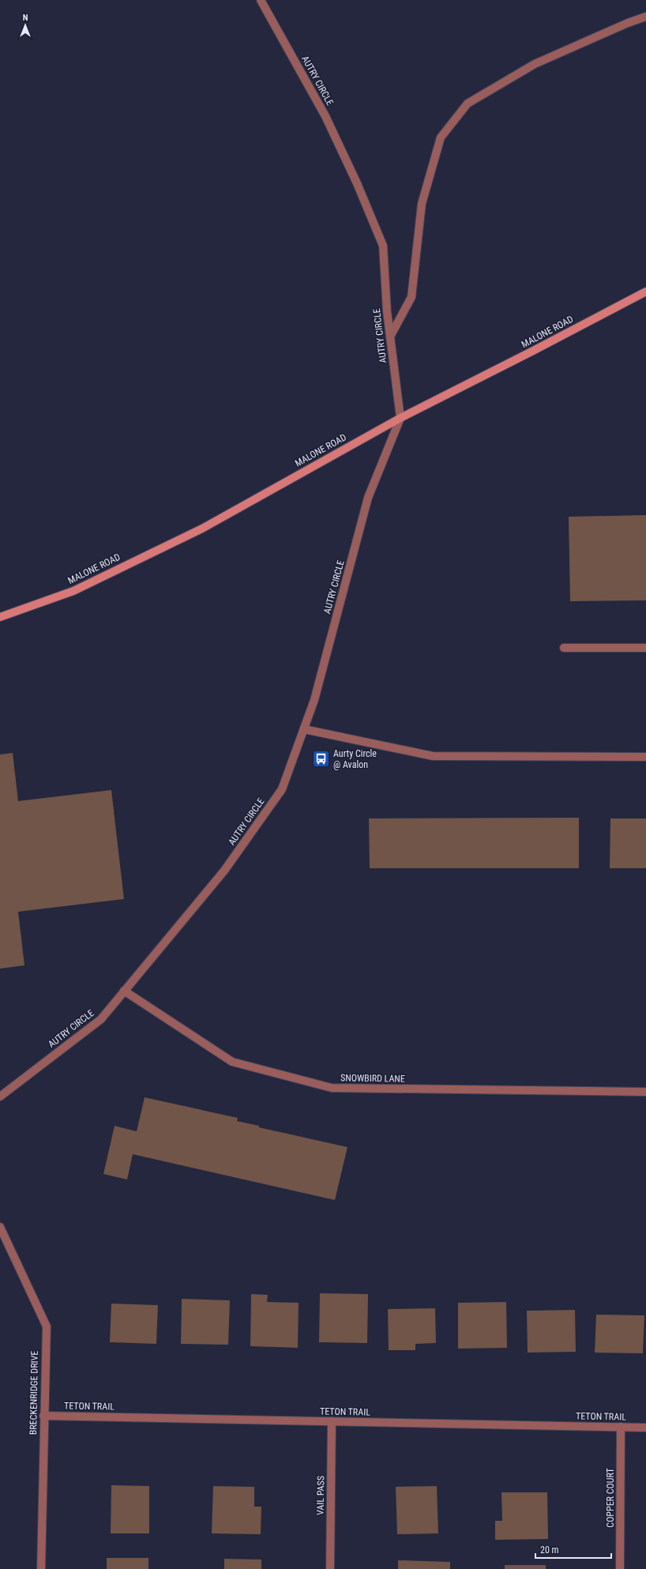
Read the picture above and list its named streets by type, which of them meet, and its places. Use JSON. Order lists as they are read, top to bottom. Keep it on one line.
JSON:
{"streets":{"street":["AUTRY CIRCLE","MALONE ROAD","SNOWBIRD LANE","BRECKENRIDGE DRIVE","TETON TRAIL","VAIL PASS","COPPER COURT"]},"crossings":[["AUTRY CIRCLE","MALONE ROAD"],["AUTRY CIRCLE","SNOWBIRD LANE"],["BRECKENRIDGE DRIVE","TETON TRAIL"],["TETON TRAIL","VAIL PASS"],["TETON TRAIL","COPPER COURT"]],"places":{"bus stop":["Aurty Circle @ Avalon"]},"scale_bar":"20 m","north":"top"}
